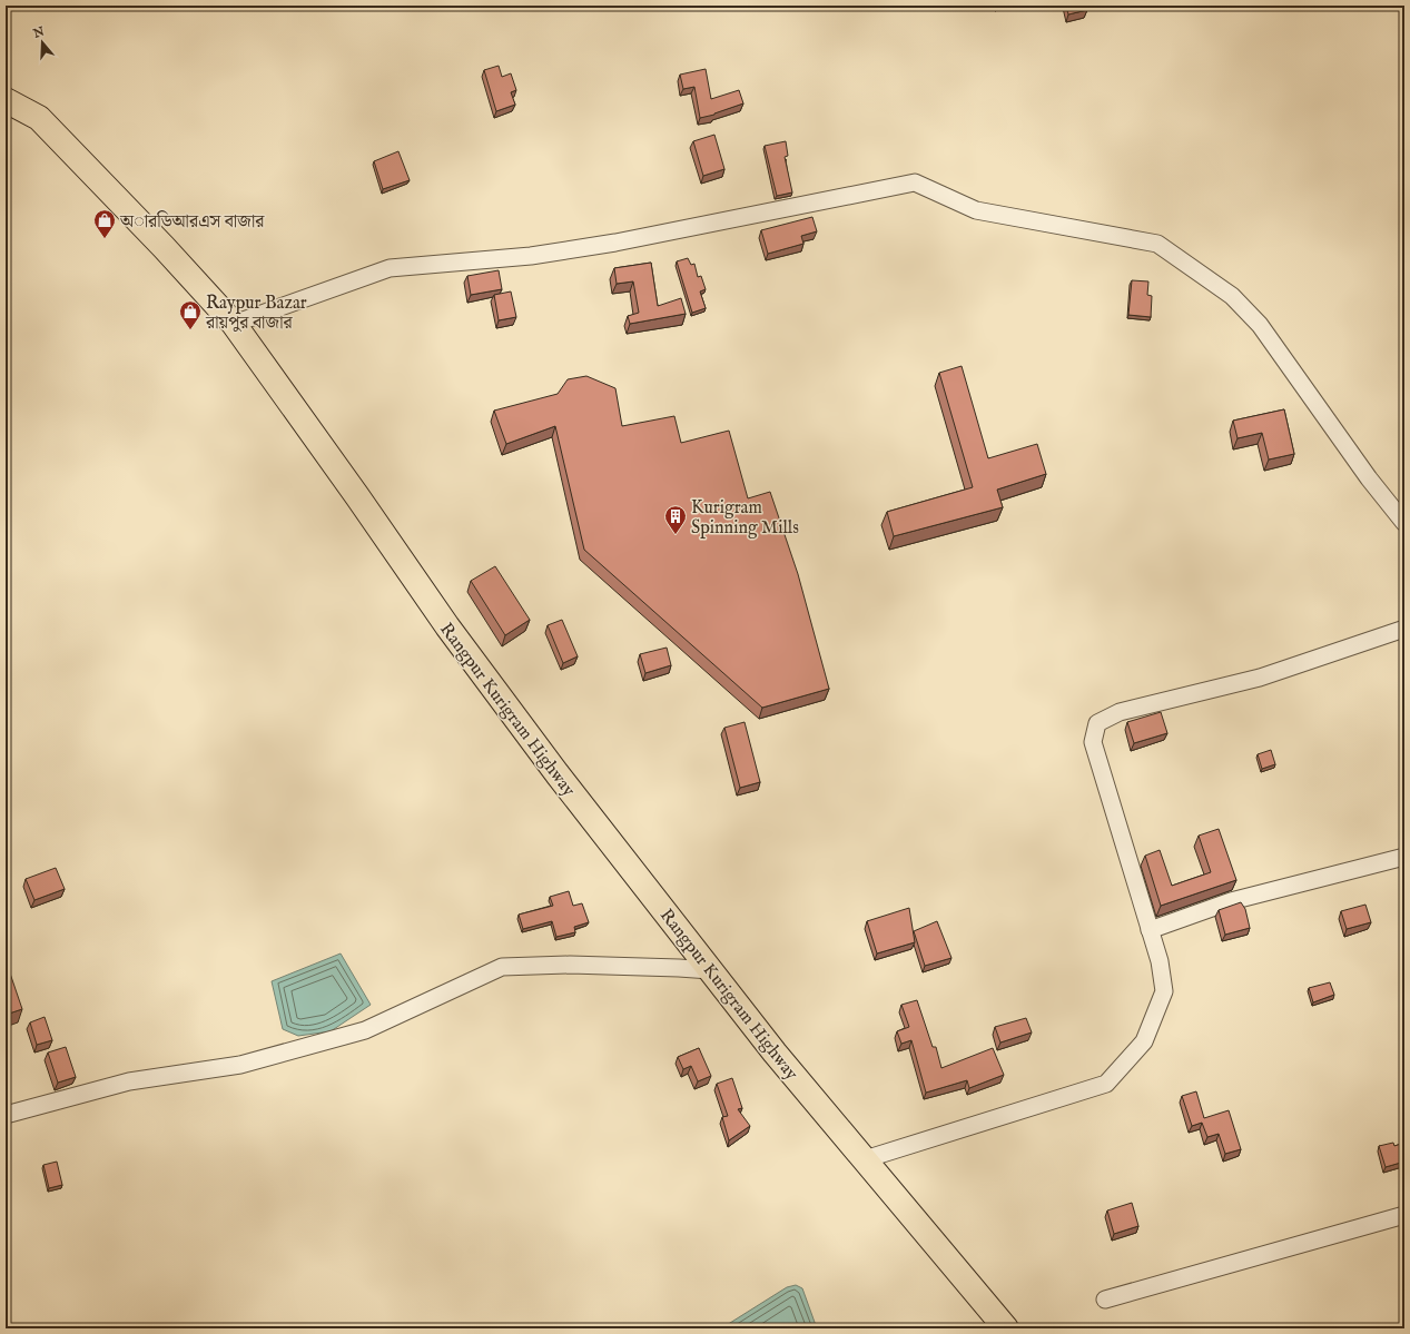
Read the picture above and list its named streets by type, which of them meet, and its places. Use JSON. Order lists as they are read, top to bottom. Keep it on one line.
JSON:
{"streets":{"highway":["Rangpur Kurigram Highway"]},"places":{"shop":["অারডিআরএস বাজার","Raypur Bazar রায়পুর বাজার"],"building":["Kurigram Spinning Mills"]},"north":"top"}
